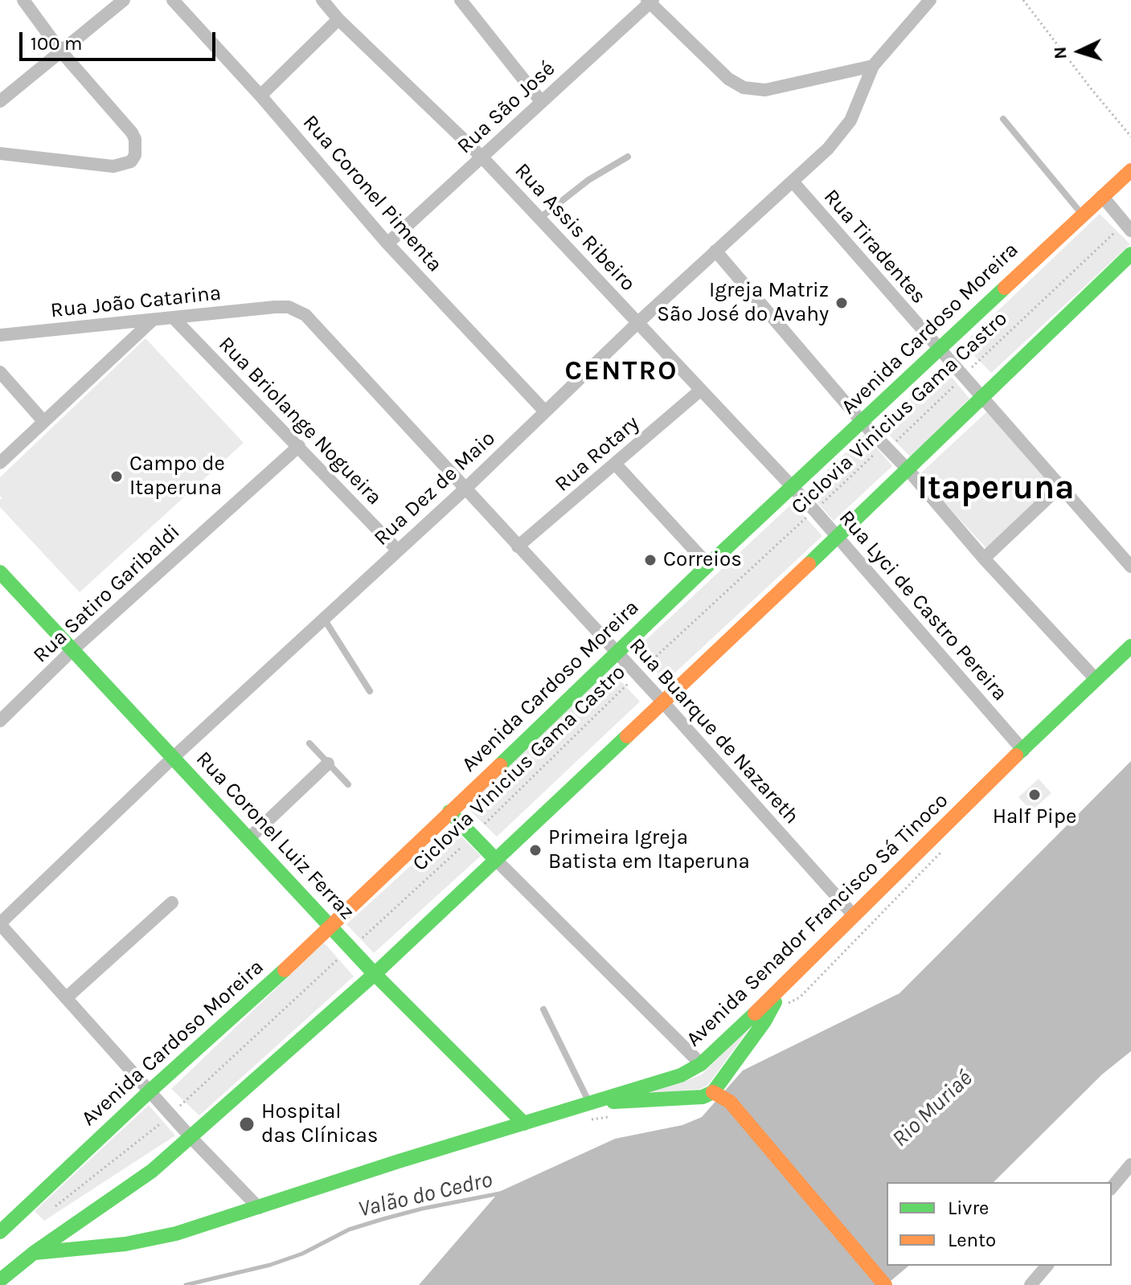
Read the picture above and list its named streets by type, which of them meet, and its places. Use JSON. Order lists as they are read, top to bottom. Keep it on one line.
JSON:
{"streets":{"main road":["Avenida Cardoso Moreira","Rua Coronel Luiz Ferraz","Avenida Senador Francisco Sá Tinoco"],"street":["Rua São José","Rua Coronel Pimenta","Rua Assis Ribeiro","Rua Tiradentes","Rua João Catarina","Rua Briolange Nogueira","Rua Rotary","Rua Dez de Maio","Rua Satiro Garibaldi","Rua Lyci de Castro Pereira","Rua Buarque de Nazareth"],"path":["Ciclovia Vinicius Gama Castro"]},"crossings":[["Rua São José","Rua Coronel Pimenta"],["Rua São José","Rua Assis Ribeiro"],["Rua Coronel Pimenta","Rua Dez de Maio"],["Rua Assis Ribeiro","Avenida Cardoso Moreira"],["Rua Assis Ribeiro","Rua Rotary"],["Rua Assis Ribeiro","Rua Dez de Maio"],["Rua Assis Ribeiro","Rua Lyci de Castro Pereira"],["Rua Tiradentes","Avenida Cardoso Moreira"],["Rua Tiradentes","Ciclovia Vinicius Gama Castro"],["Rua Tiradentes","Rua Dez de Maio"],["Rua João Catarina","Rua Briolange Nogueira"],["Rua João Catarina","Rua Buarque de Nazareth"],["Avenida Cardoso Moreira","Rua Lyci de Castro Pereira"],["Avenida Cardoso Moreira","Rua Buarque de Nazareth"],["Avenida Cardoso Moreira","Rua Coronel Luiz Ferraz"],["Ciclovia Vinicius Gama Castro","Rua Lyci de Castro Pereira"],["Ciclovia Vinicius Gama Castro","Rua Buarque de Nazareth"],["Ciclovia Vinicius Gama Castro","Rua Coronel Luiz Ferraz"],["Rua Briolange Nogueira","Rua Dez de Maio"],["Rua Briolange Nogueira","Rua Satiro Garibaldi"],["Rua Rotary","Rua Buarque de Nazareth"],["Rua Dez de Maio","Rua Buarque de Nazareth"],["Rua Dez de Maio","Rua Coronel Luiz Ferraz"],["Rua Satiro Garibaldi","Rua Coronel Luiz Ferraz"],["Rua Lyci de Castro Pereira","Avenida Senador Francisco Sá Tinoco"],["Rua Buarque de Nazareth","Avenida Senador Francisco Sá Tinoco"],["Rua Coronel Luiz Ferraz","Avenida Senador Francisco Sá Tinoco"]],"districts":["CENTRO","Itaperuna"],"water":["Rio Muriaé","Valão do Cedro"],"places":["Igreja Matriz São José do Avahy","Campo de Itaperuna","Correios","Half Pipe","Primeira Igreja Batista em Itaperuna","Hospital das Clínicas"],"legend":["Livre","Lento"],"scale_bar":"100 m","north":"left"}
